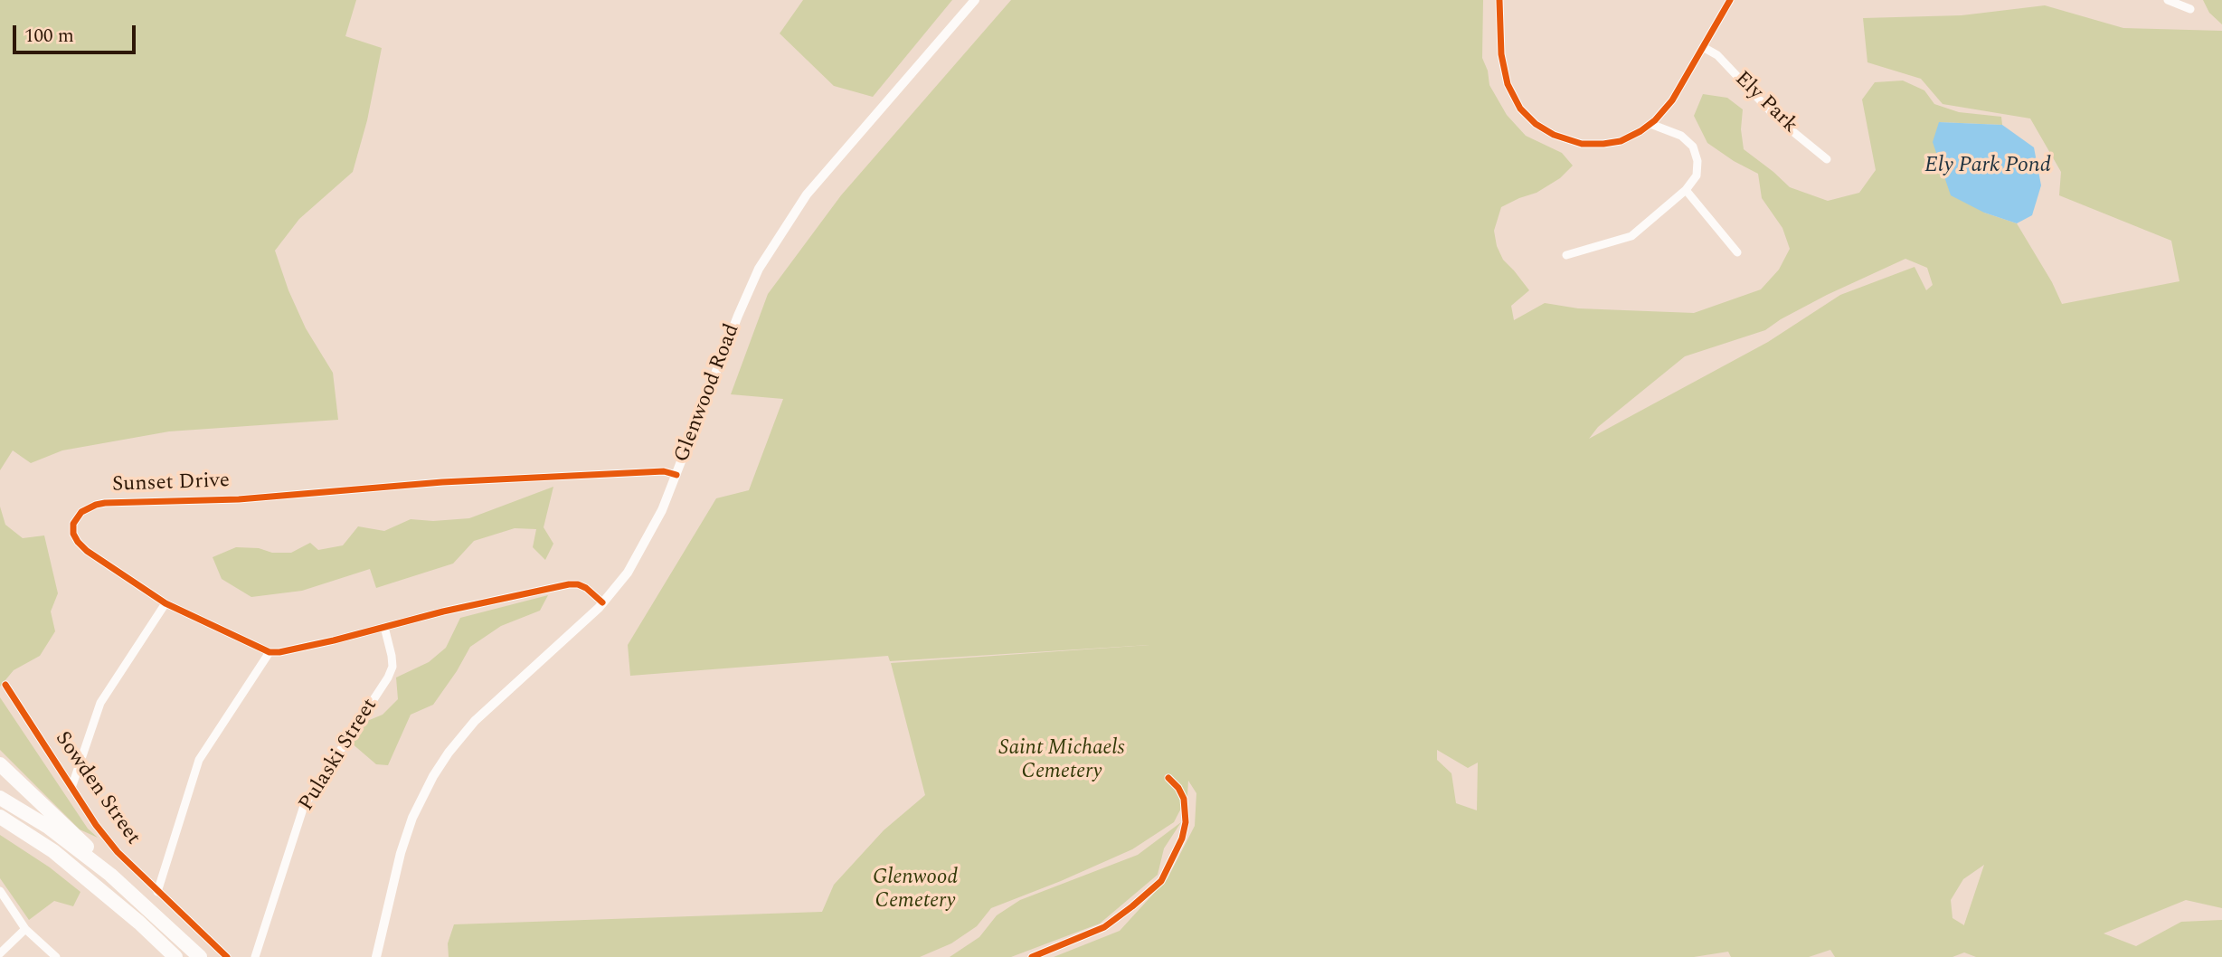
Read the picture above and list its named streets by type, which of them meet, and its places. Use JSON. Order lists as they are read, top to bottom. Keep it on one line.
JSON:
{"streets":{"street":["Ely Park","Glenwood Road","Sunset Drive","Pulaski Street","Sowden Street"]},"crossings":[["Glenwood Road","Sunset Drive"]],"water":["Ely Park Pond"],"parks":["Saint Michaels Cemetery","Glenwood Cemetery"],"scale_bar":"100 m"}
